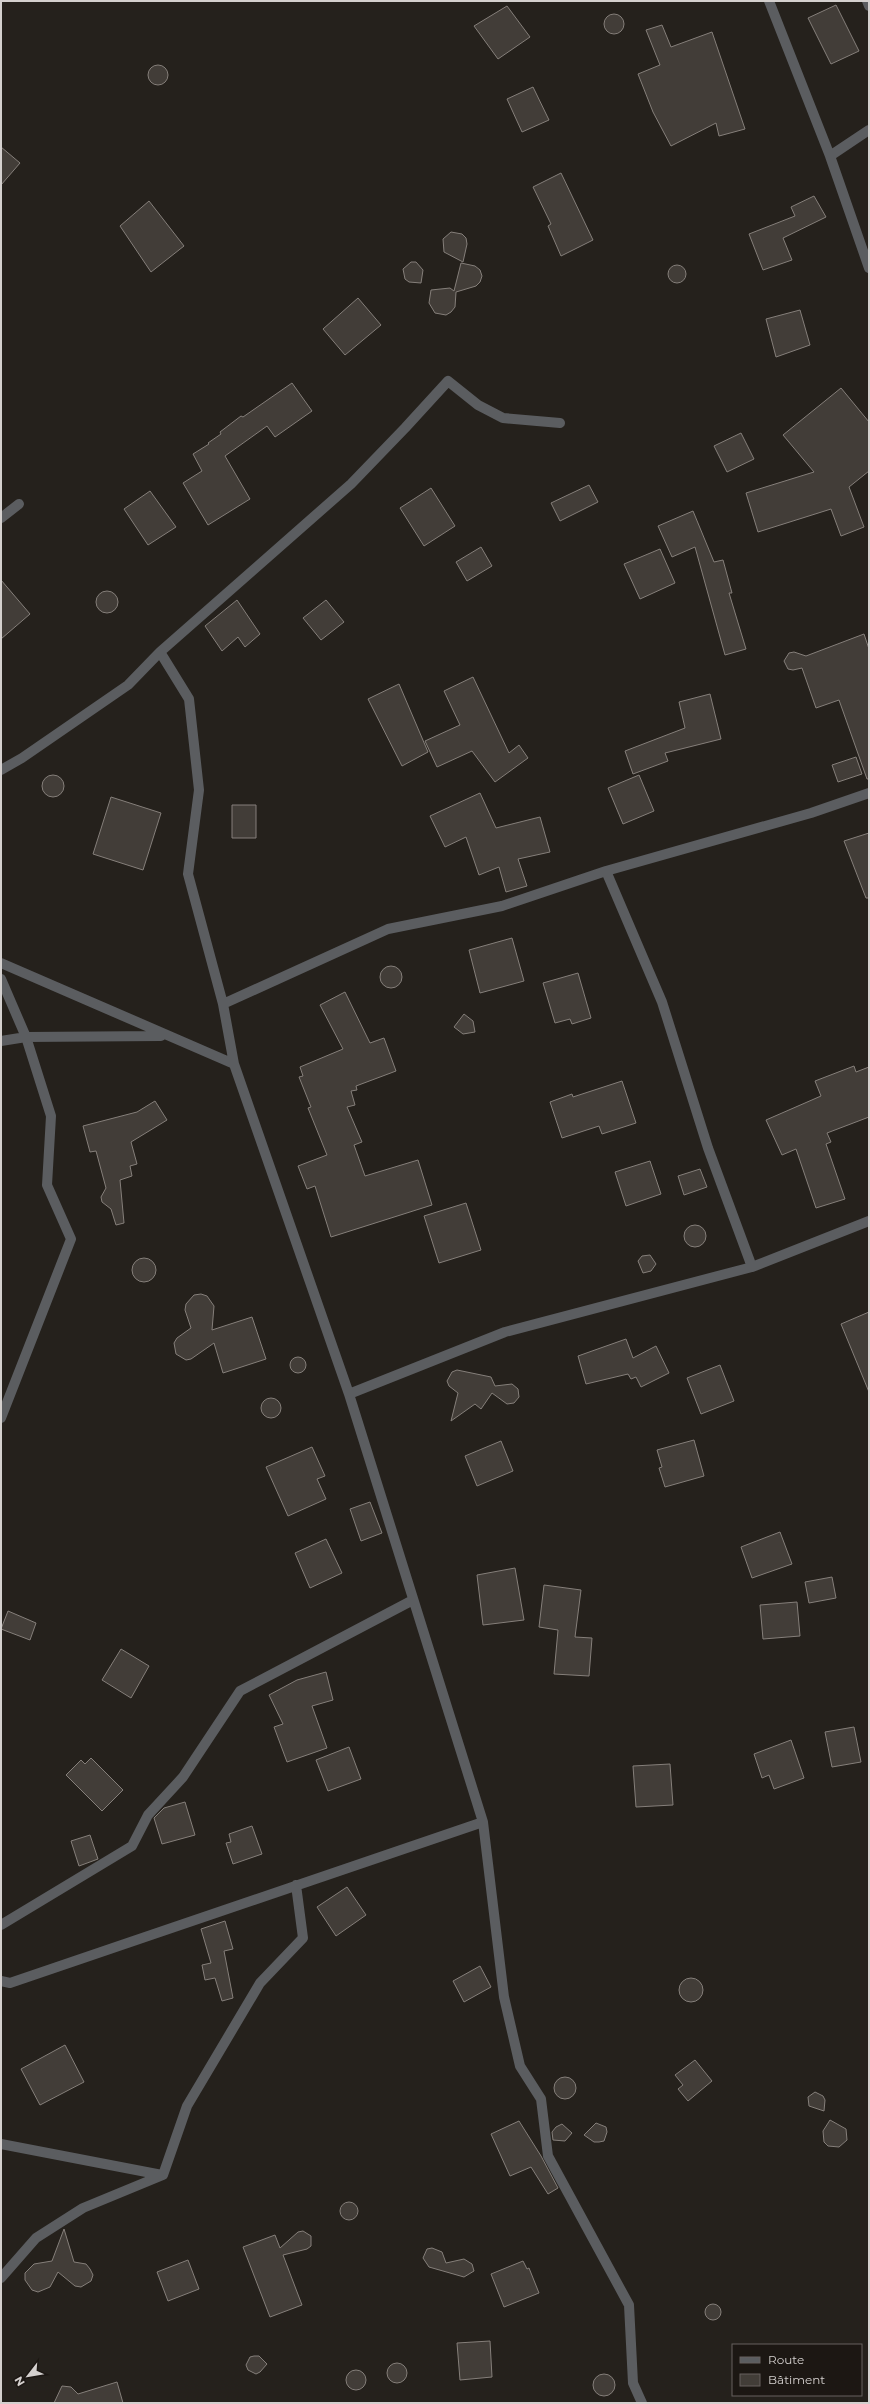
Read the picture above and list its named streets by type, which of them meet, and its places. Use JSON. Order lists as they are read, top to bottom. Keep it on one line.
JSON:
{"legend":["Route","Bâtiment"],"north":"bottom left"}
